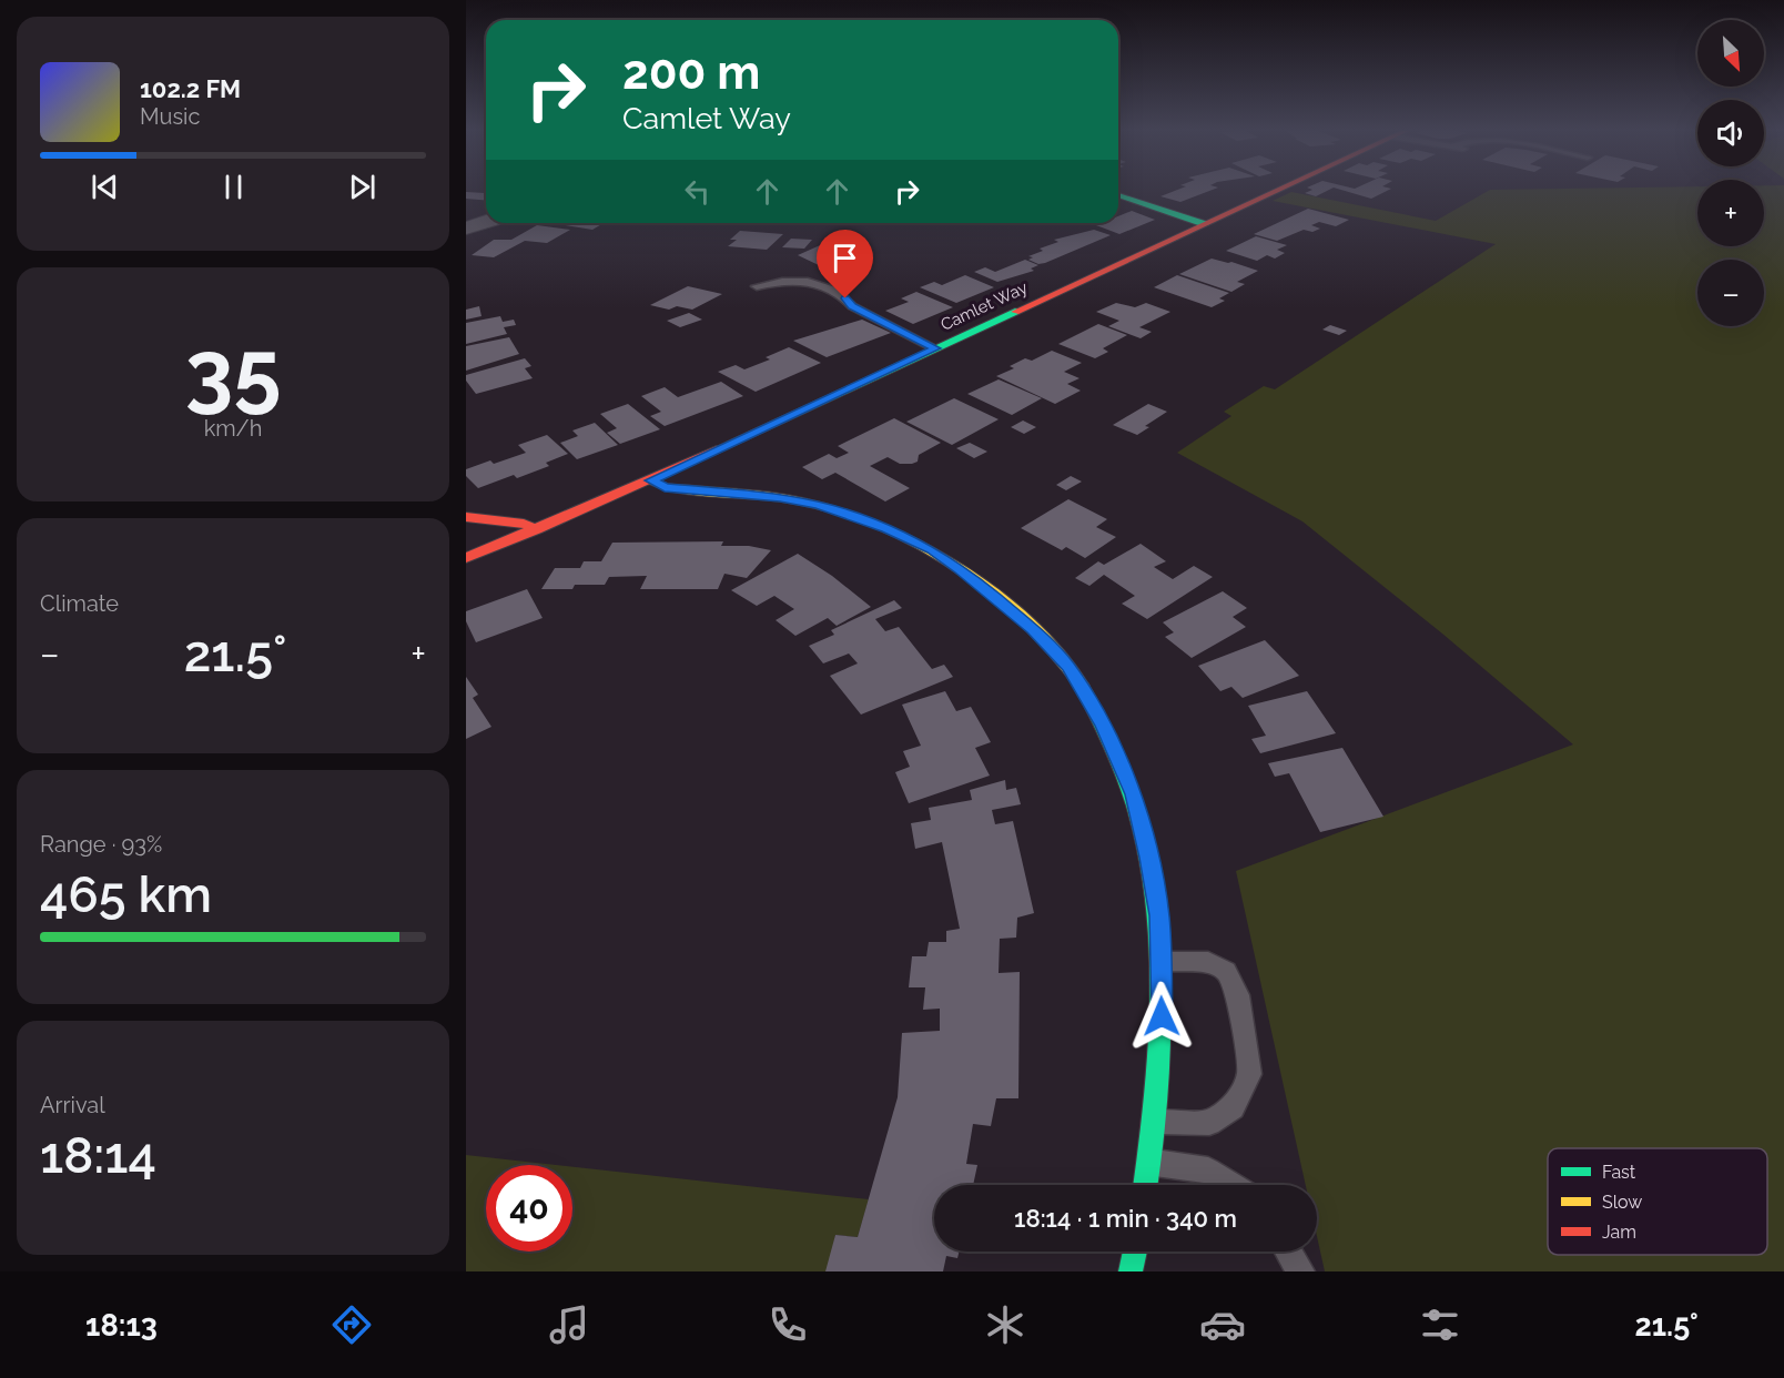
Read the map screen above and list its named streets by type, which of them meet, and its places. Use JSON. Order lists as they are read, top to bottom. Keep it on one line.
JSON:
{"streets":{"street":["Camlet Way"]},"legend":["Fast","Slow","Jam"],"north":"bottom right","page":{"map_buttons":["+","−"],"turn":["200 m","Camlet Way"],"song":["102.2 FM","Music"],"tile":[["35","km/h"],"Climate",["Range · 93%","465 km"],["Arrival","18:14"]],"heat":["−","21.5°","+"],"limit":"40","trip":"18:14 · 1 min · 340 m","tabs":["18:13","21.5°"]}}
